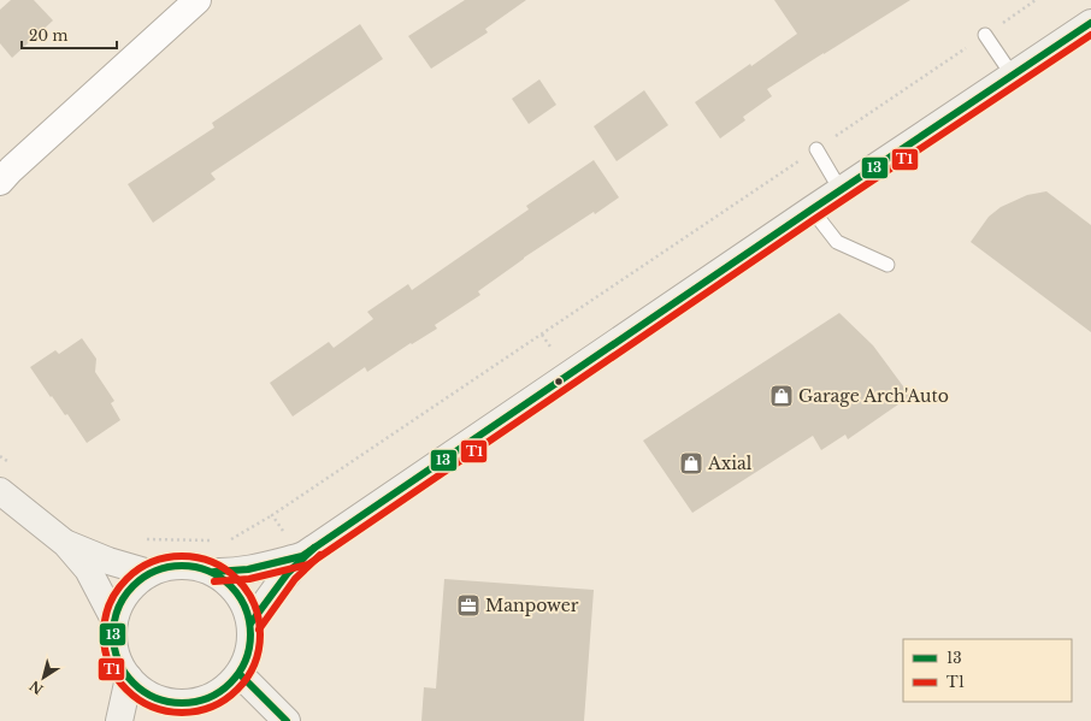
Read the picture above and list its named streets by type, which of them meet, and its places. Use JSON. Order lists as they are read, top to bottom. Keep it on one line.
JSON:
{"places":{"shop":["Garage Arch'Auto","Axial"],"office":["Manpower"]},"lines":["transit line 13","transit line T1"],"legend":["13","T1"],"scale_bar":"20 m","north":"bottom left"}
